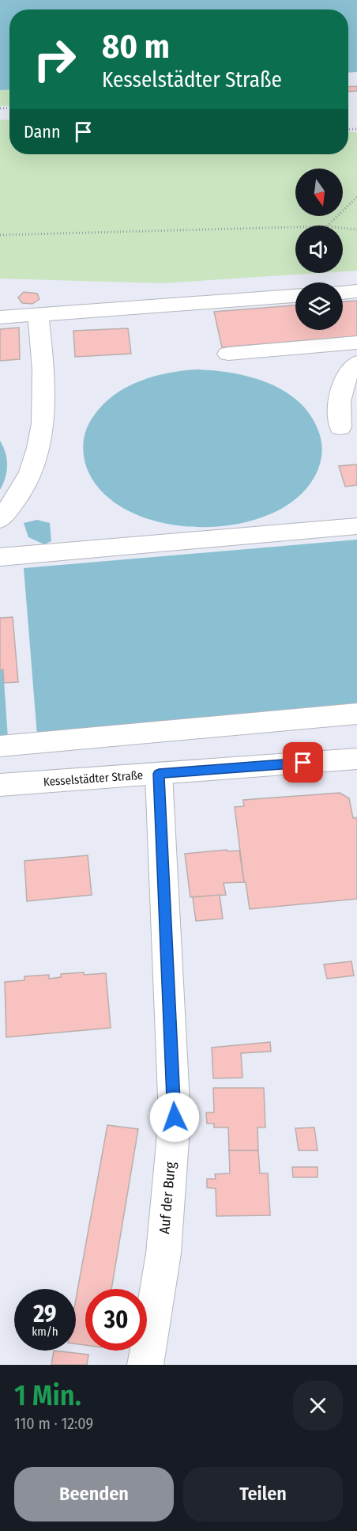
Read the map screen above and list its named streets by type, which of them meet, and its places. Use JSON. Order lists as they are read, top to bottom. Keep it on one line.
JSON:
{"streets":{"street":["Kesselstädter Straße","Auf der Burg"]},"crossings":[["Kesselstädter Straße","Auf der Burg"]],"north":"bottom","page":{"turn":["80 m","Kesselstädter Straße"],"then":"Dann","speed":"29 km/h","limit":"30","heading":["1 Min.","110 m · 12:09"],"buttons":["Beenden","Teilen"]}}
